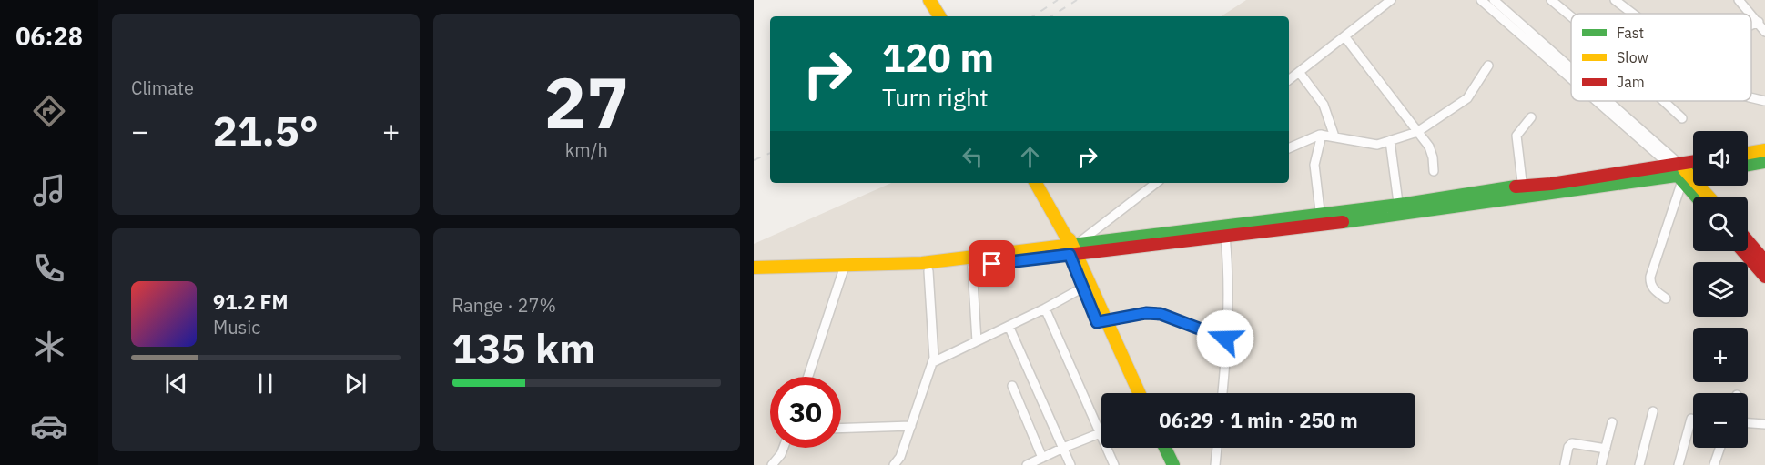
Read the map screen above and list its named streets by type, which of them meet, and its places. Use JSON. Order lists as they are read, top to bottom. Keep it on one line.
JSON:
{"legend":["Fast","Slow","Jam"],"page":{"tabs":"06:28","tile":["Climate",["27","km/h"],["Range · 27%","135 km"]],"turn":["120 m","Turn right"],"heat":["−","21.5°","+"],"map_buttons":["+","−"],"song":["91.2 FM","Music"],"limit":"30","trip":"06:29 · 1 min · 250 m"}}
